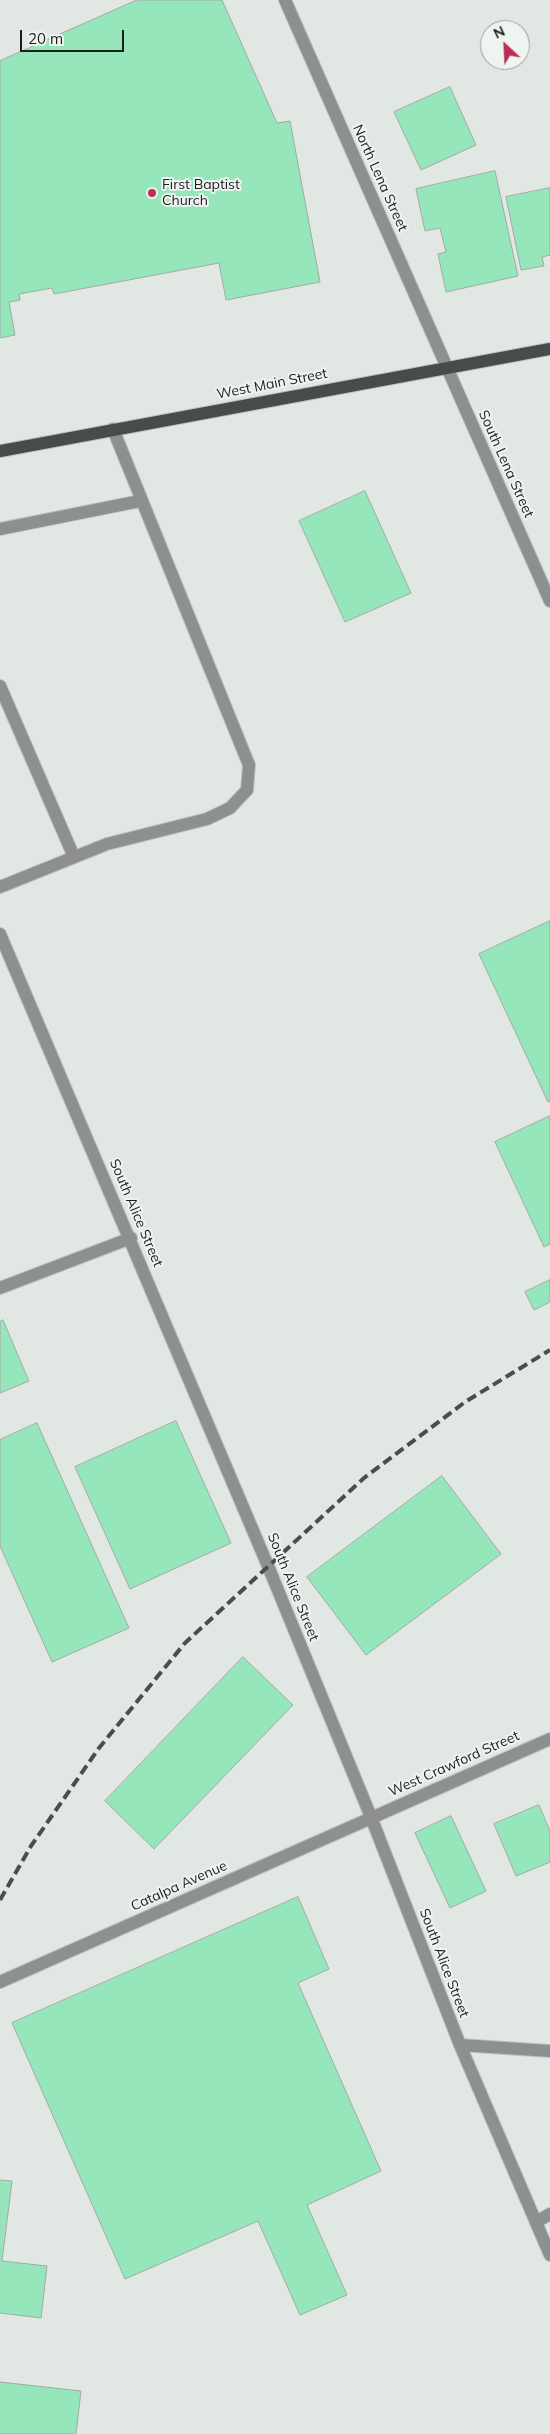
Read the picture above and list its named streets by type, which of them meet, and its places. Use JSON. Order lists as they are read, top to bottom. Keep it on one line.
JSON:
{"streets":{"main road":["West Main Street"],"street":["North Lena Street","South Lena Street","South Alice Street","West Crawford Street","Catalpa Avenue"]},"crossings":[["North Lena Street","West Main Street"],["North Lena Street","South Lena Street"],["West Main Street","South Lena Street"],["South Alice Street","West Crawford Street"],["South Alice Street","Catalpa Avenue"],["West Crawford Street","Catalpa Avenue"]],"places":["First Baptist Church"],"scale_bar":"20 m","north":"top left"}
